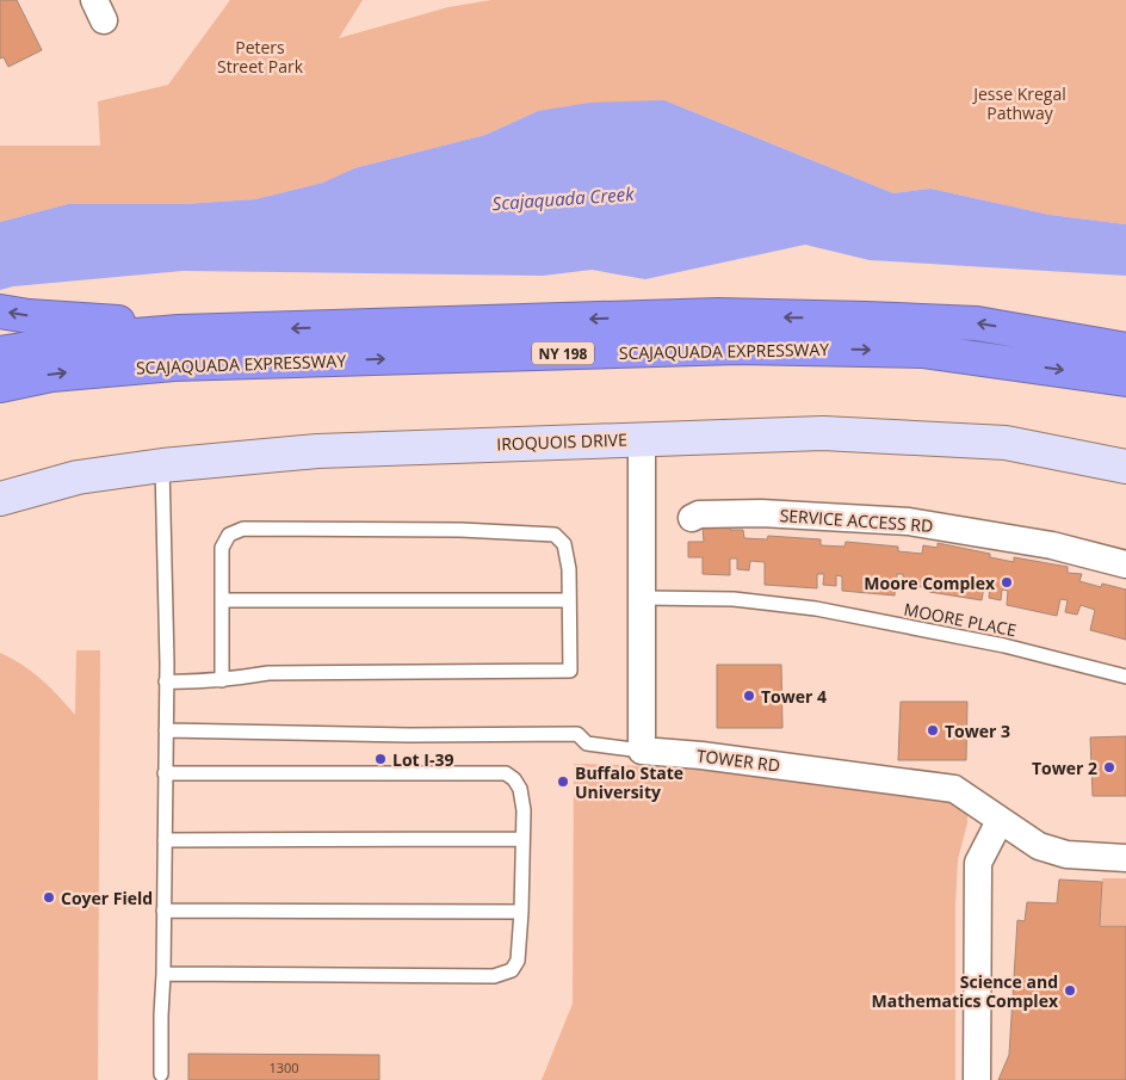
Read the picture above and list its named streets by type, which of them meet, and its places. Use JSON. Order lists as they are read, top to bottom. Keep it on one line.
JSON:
{"streets":{"highway":["SCAJAQUADA EXPRESSWAY","NY 198"],"street":["IROQUOIS DRIVE","SERVICE ACCESS RD","TOWER RD"],"lane":["MOORE PLACE"]},"water":["Scajaquada Creek"],"parks":["Peters Street Park","Jesse Kregal Pathway"],"places":["Moore Complex","Tower 4","Tower 3","Lot I-39","Tower 2","Buffalo State University","Coyer Field","Science and Mathematics Complex"],"house_numbers":["1300"]}
